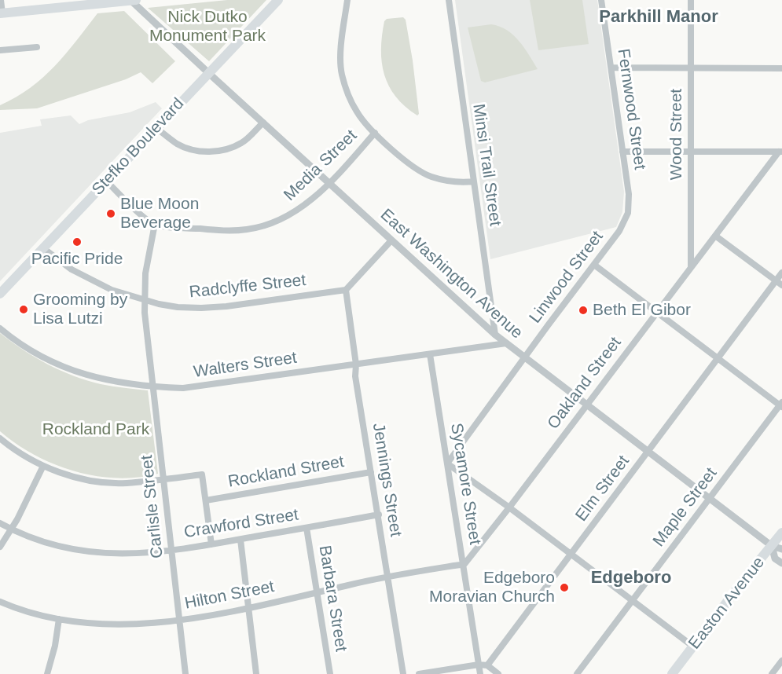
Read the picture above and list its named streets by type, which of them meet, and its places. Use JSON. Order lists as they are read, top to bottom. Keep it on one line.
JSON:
{"streets":{"main road":["Stefko Boulevard","Easton Avenue"],"street":["Fernwood Street","Wood Street","Minsi Trail Street","Media Street","East Washington Avenue","Linwood Street","Radclyffe Street","Walters Street","Oakland Street","Rockland Street","Jennings Street","Sycamore Street","Elm Street","Carlisle Street","Maple Street","Crawford Street","Hilton Street","Barbara Street"]},"crossings":[["Fernwood Street","Linwood Street"],["Wood Street","Oakland Street"],["Stefko Boulevard","Media Street"],["Stefko Boulevard","East Washington Avenue"],["Stefko Boulevard","Radclyffe Street"],["Minsi Trail Street","East Washington Avenue"],["Media Street","East Washington Avenue"],["Media Street","Carlisle Street"],["East Washington Avenue","Linwood Street"],["East Washington Avenue","Walters Street"],["East Washington Avenue","Oakland Street"],["East Washington Avenue","Elm Street"],["East Washington Avenue","Maple Street"],["East Washington Avenue","Easton Avenue"],["Linwood Street","Sycamore Street"],["Radclyffe Street","Jennings Street"],["Radclyffe Street","Carlisle Street"],["Walters Street","Jennings Street"],["Walters Street","Sycamore Street"],["Walters Street","Carlisle Street"],["Oakland Street","Sycamore Street"],["Oakland Street","Hilton Street"],["Rockland Street","Jennings Street"],["Rockland Street","Carlisle Street"],["Jennings Street","Crawford Street"],["Jennings Street","Hilton Street"],["Sycamore Street","Hilton Street"],["Carlisle Street","Crawford Street"],["Carlisle Street","Hilton Street"],["Crawford Street","Barbara Street"],["Hilton Street","Barbara Street"]],"districts":["Parkhill Manor","Edgeboro"],"parks":["Nick Dutko Monument Park","Rockland Park"],"places":["Blue Moon Beverage","Pacific Pride","Grooming by Lisa Lutzi","Beth El Gibor","Edgeboro Moravian Church"]}
